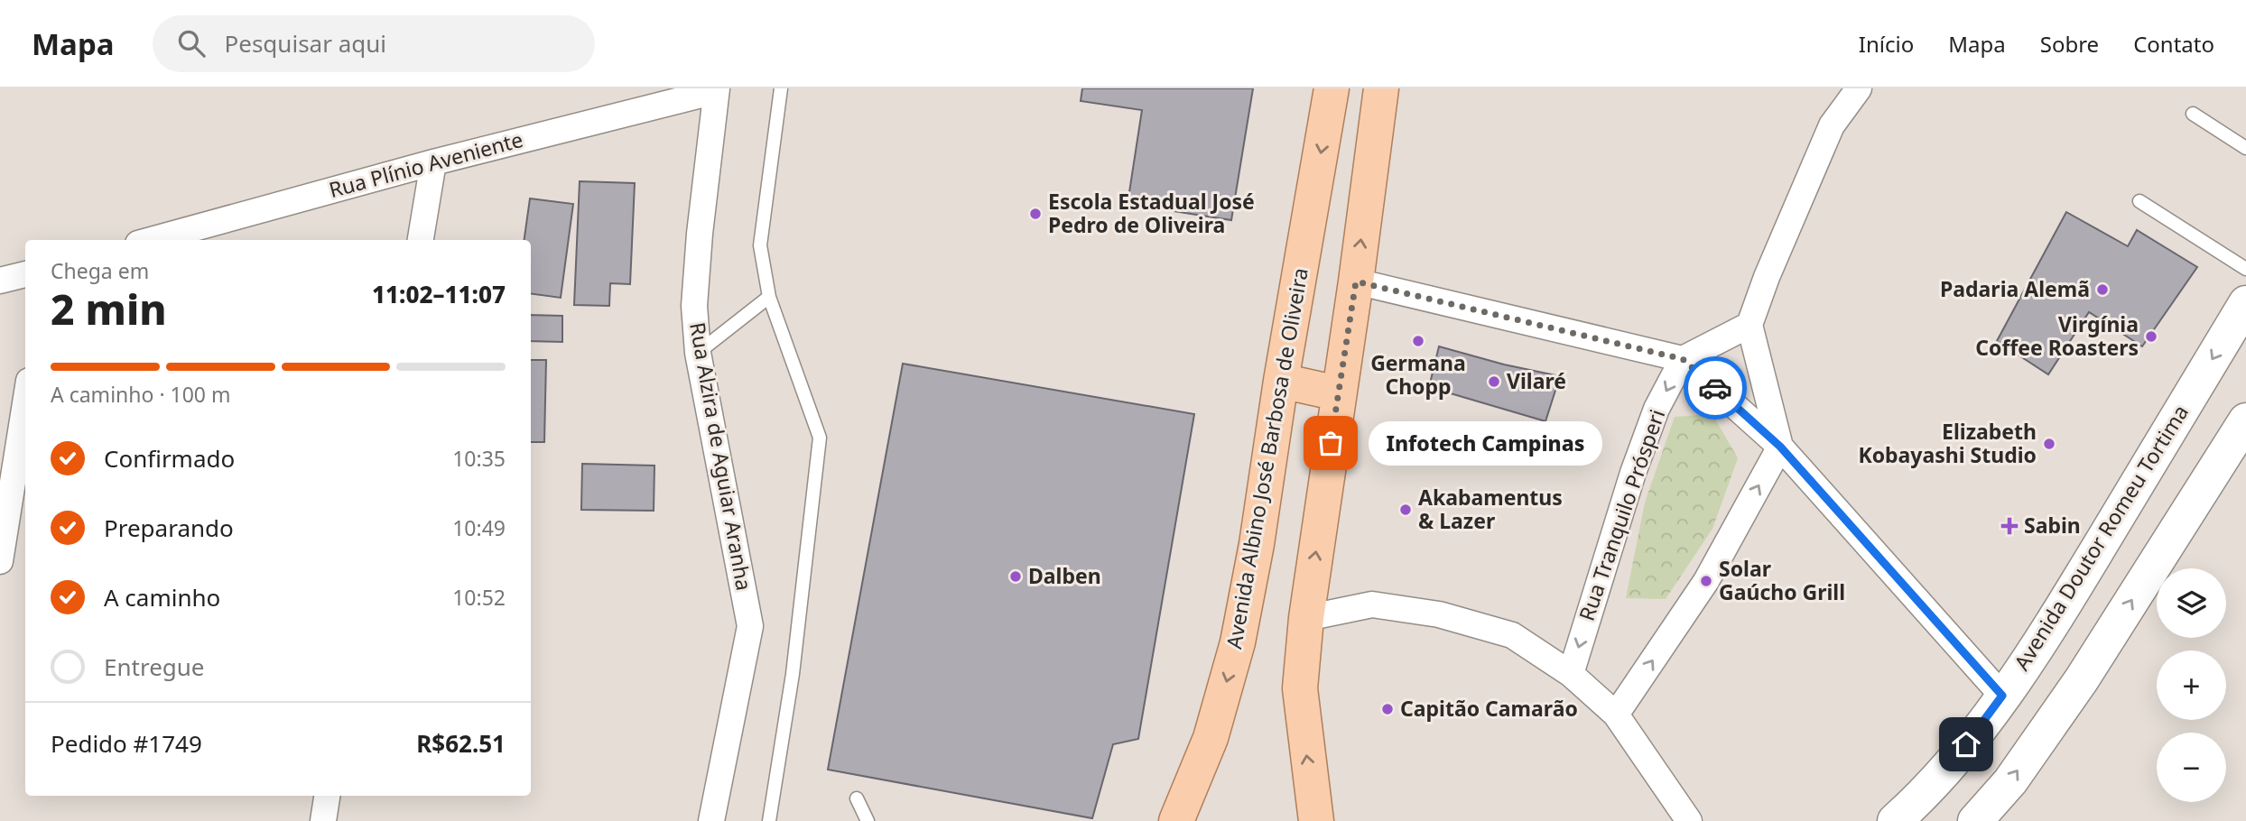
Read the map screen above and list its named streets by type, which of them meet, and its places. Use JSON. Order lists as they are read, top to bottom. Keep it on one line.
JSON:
{"streets":{"main road":["Avenida Albino José Barbosa de Oliveira","Avenida Doutor Romeu Tortima"],"street":["Rua Plínio Aveniente","Rua Alzira de Aguiar Aranha","Rua Tranquilo Prósperi"]},"crossings":[["Rua Plínio Aveniente","Rua Alzira de Aguiar Aranha"]],"places":{"other":["Escola Estadual José Pedro de Oliveira","Padaria Alemã","Virgínia Coffee Roasters","Germana Chopp","Vilaré","Infotech Campinas","Elizabeth Kobayashi Studio","Akabamentus & Lazer","Dalben","Solar Gaúcho Grill","Capitão Camarão"],"health":["Sabin"]},"page":{"header":"Mapa","search":"Pesquisar aqui","nav":["Início","Mapa","Sobre","Contato"],"heading":["2 min","Chega em","11:02–11:07"],"panel":["Pedido #1749","R$62.51"],"bar":"A caminho · 100 m","bubble":"Infotech Campinas","list":[["Confirmado","10:35"],["Preparando","10:49"],["A caminho","10:52"],"Entregue"],"map_buttons":["+","−"]}}
